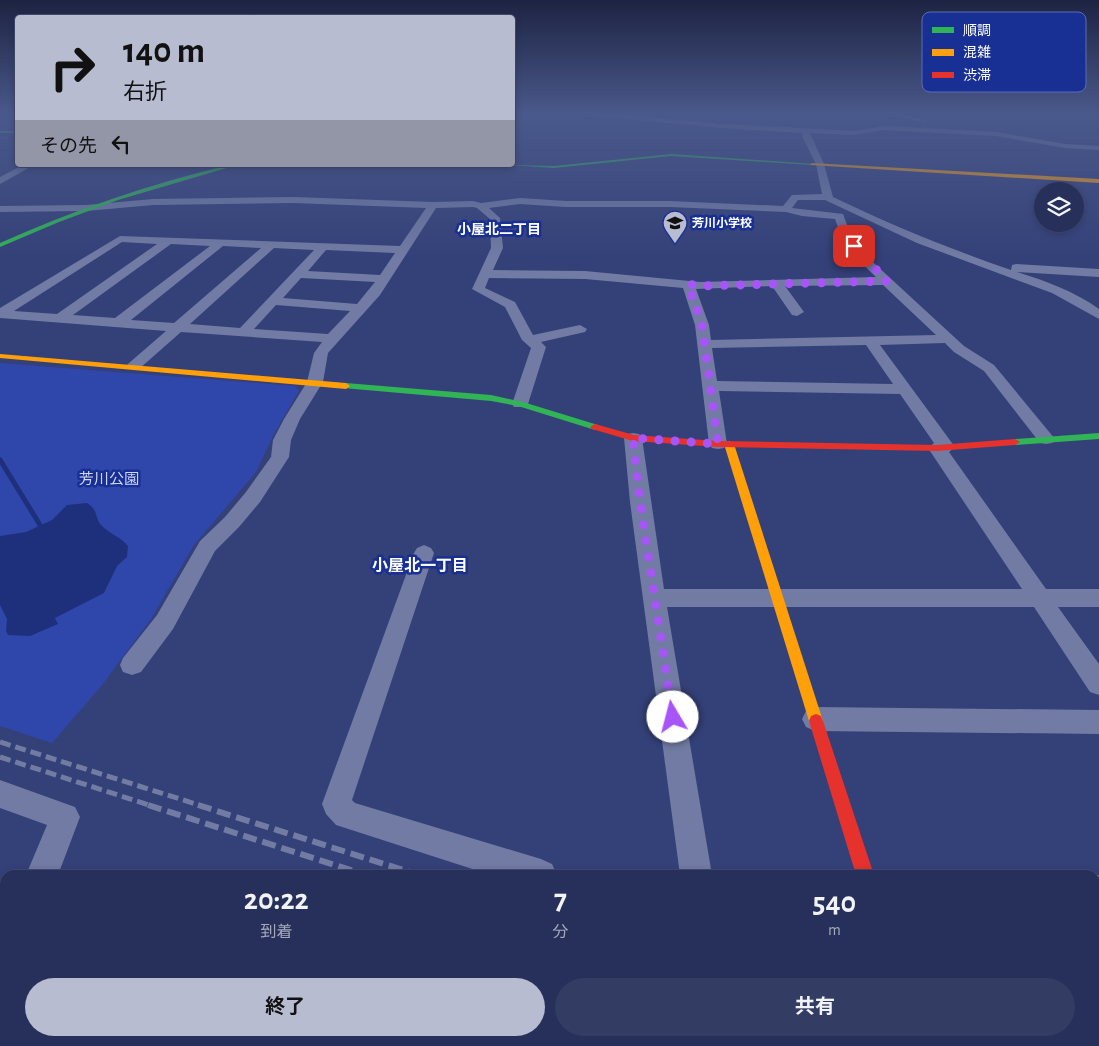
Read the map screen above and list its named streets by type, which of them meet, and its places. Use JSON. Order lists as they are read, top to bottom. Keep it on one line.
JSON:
{"districts":["小屋北二丁目","小屋北一丁目"],"parks":["芳川公園"],"places":{"school or university":["芳川小学校"]},"legend":["順調","混雑","渋滞"],"page":{"turn":["140 m","右折"],"then":"その先","eta":["20:22","到着","7","分","540","m"],"buttons":["終了","共有"]}}
